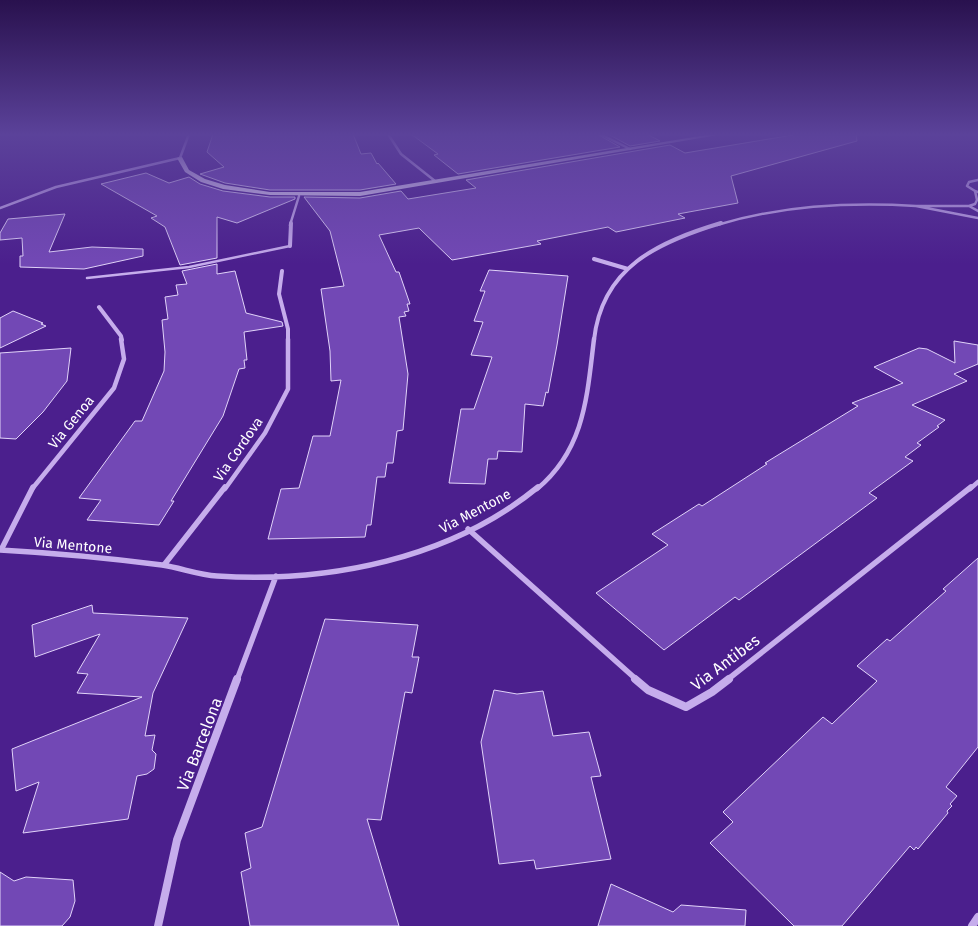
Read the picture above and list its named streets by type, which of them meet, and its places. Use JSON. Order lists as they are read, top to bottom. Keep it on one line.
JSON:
{"streets":{"street":["Via Genoa","Via Cordova","Via Mentone","Via Antibes","Via Barcelona"]},"crossings":[["Via Genoa","Via Mentone"],["Via Cordova","Via Mentone"],["Via Mentone","Via Antibes"],["Via Mentone","Via Barcelona"]]}
